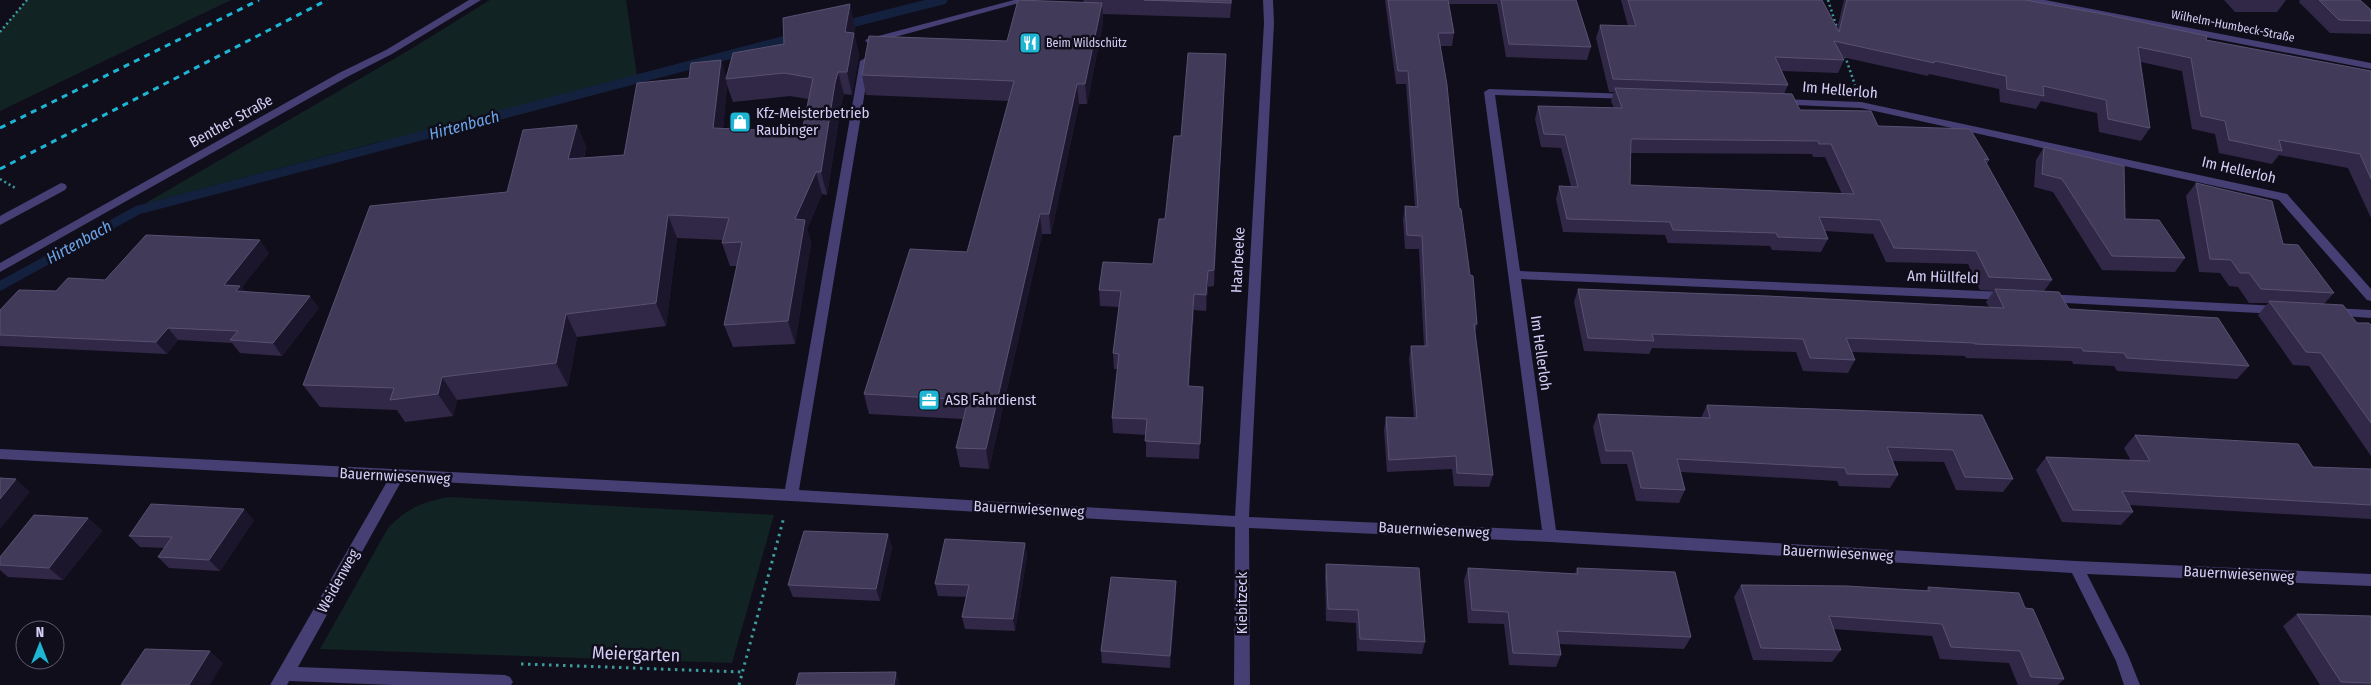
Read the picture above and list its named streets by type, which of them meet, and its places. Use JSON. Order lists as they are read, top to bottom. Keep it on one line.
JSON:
{"streets":{"street":["Wilhelm-Humbeck-Straße","Im Hellerloh","Benther Straße","Haarbeeke","Am Hüllfeld","Bauernwiesenweg","Weidenweg","Kiebitzeck"],"path":["Meiergarten"]},"crossings":[["Im Hellerloh","Am Hüllfeld"],["Im Hellerloh","Bauernwiesenweg"],["Haarbeeke","Bauernwiesenweg"],["Haarbeeke","Kiebitzeck"],["Bauernwiesenweg","Weidenweg"],["Bauernwiesenweg","Kiebitzeck"]],"water":["Hirtenbach"],"places":{"restaurant":["Beim Wildschütz"],"shop":["Kfz-Meisterbetrieb Raubinger"],"office":["ASB Fahrdienst"]},"north":"top"}
